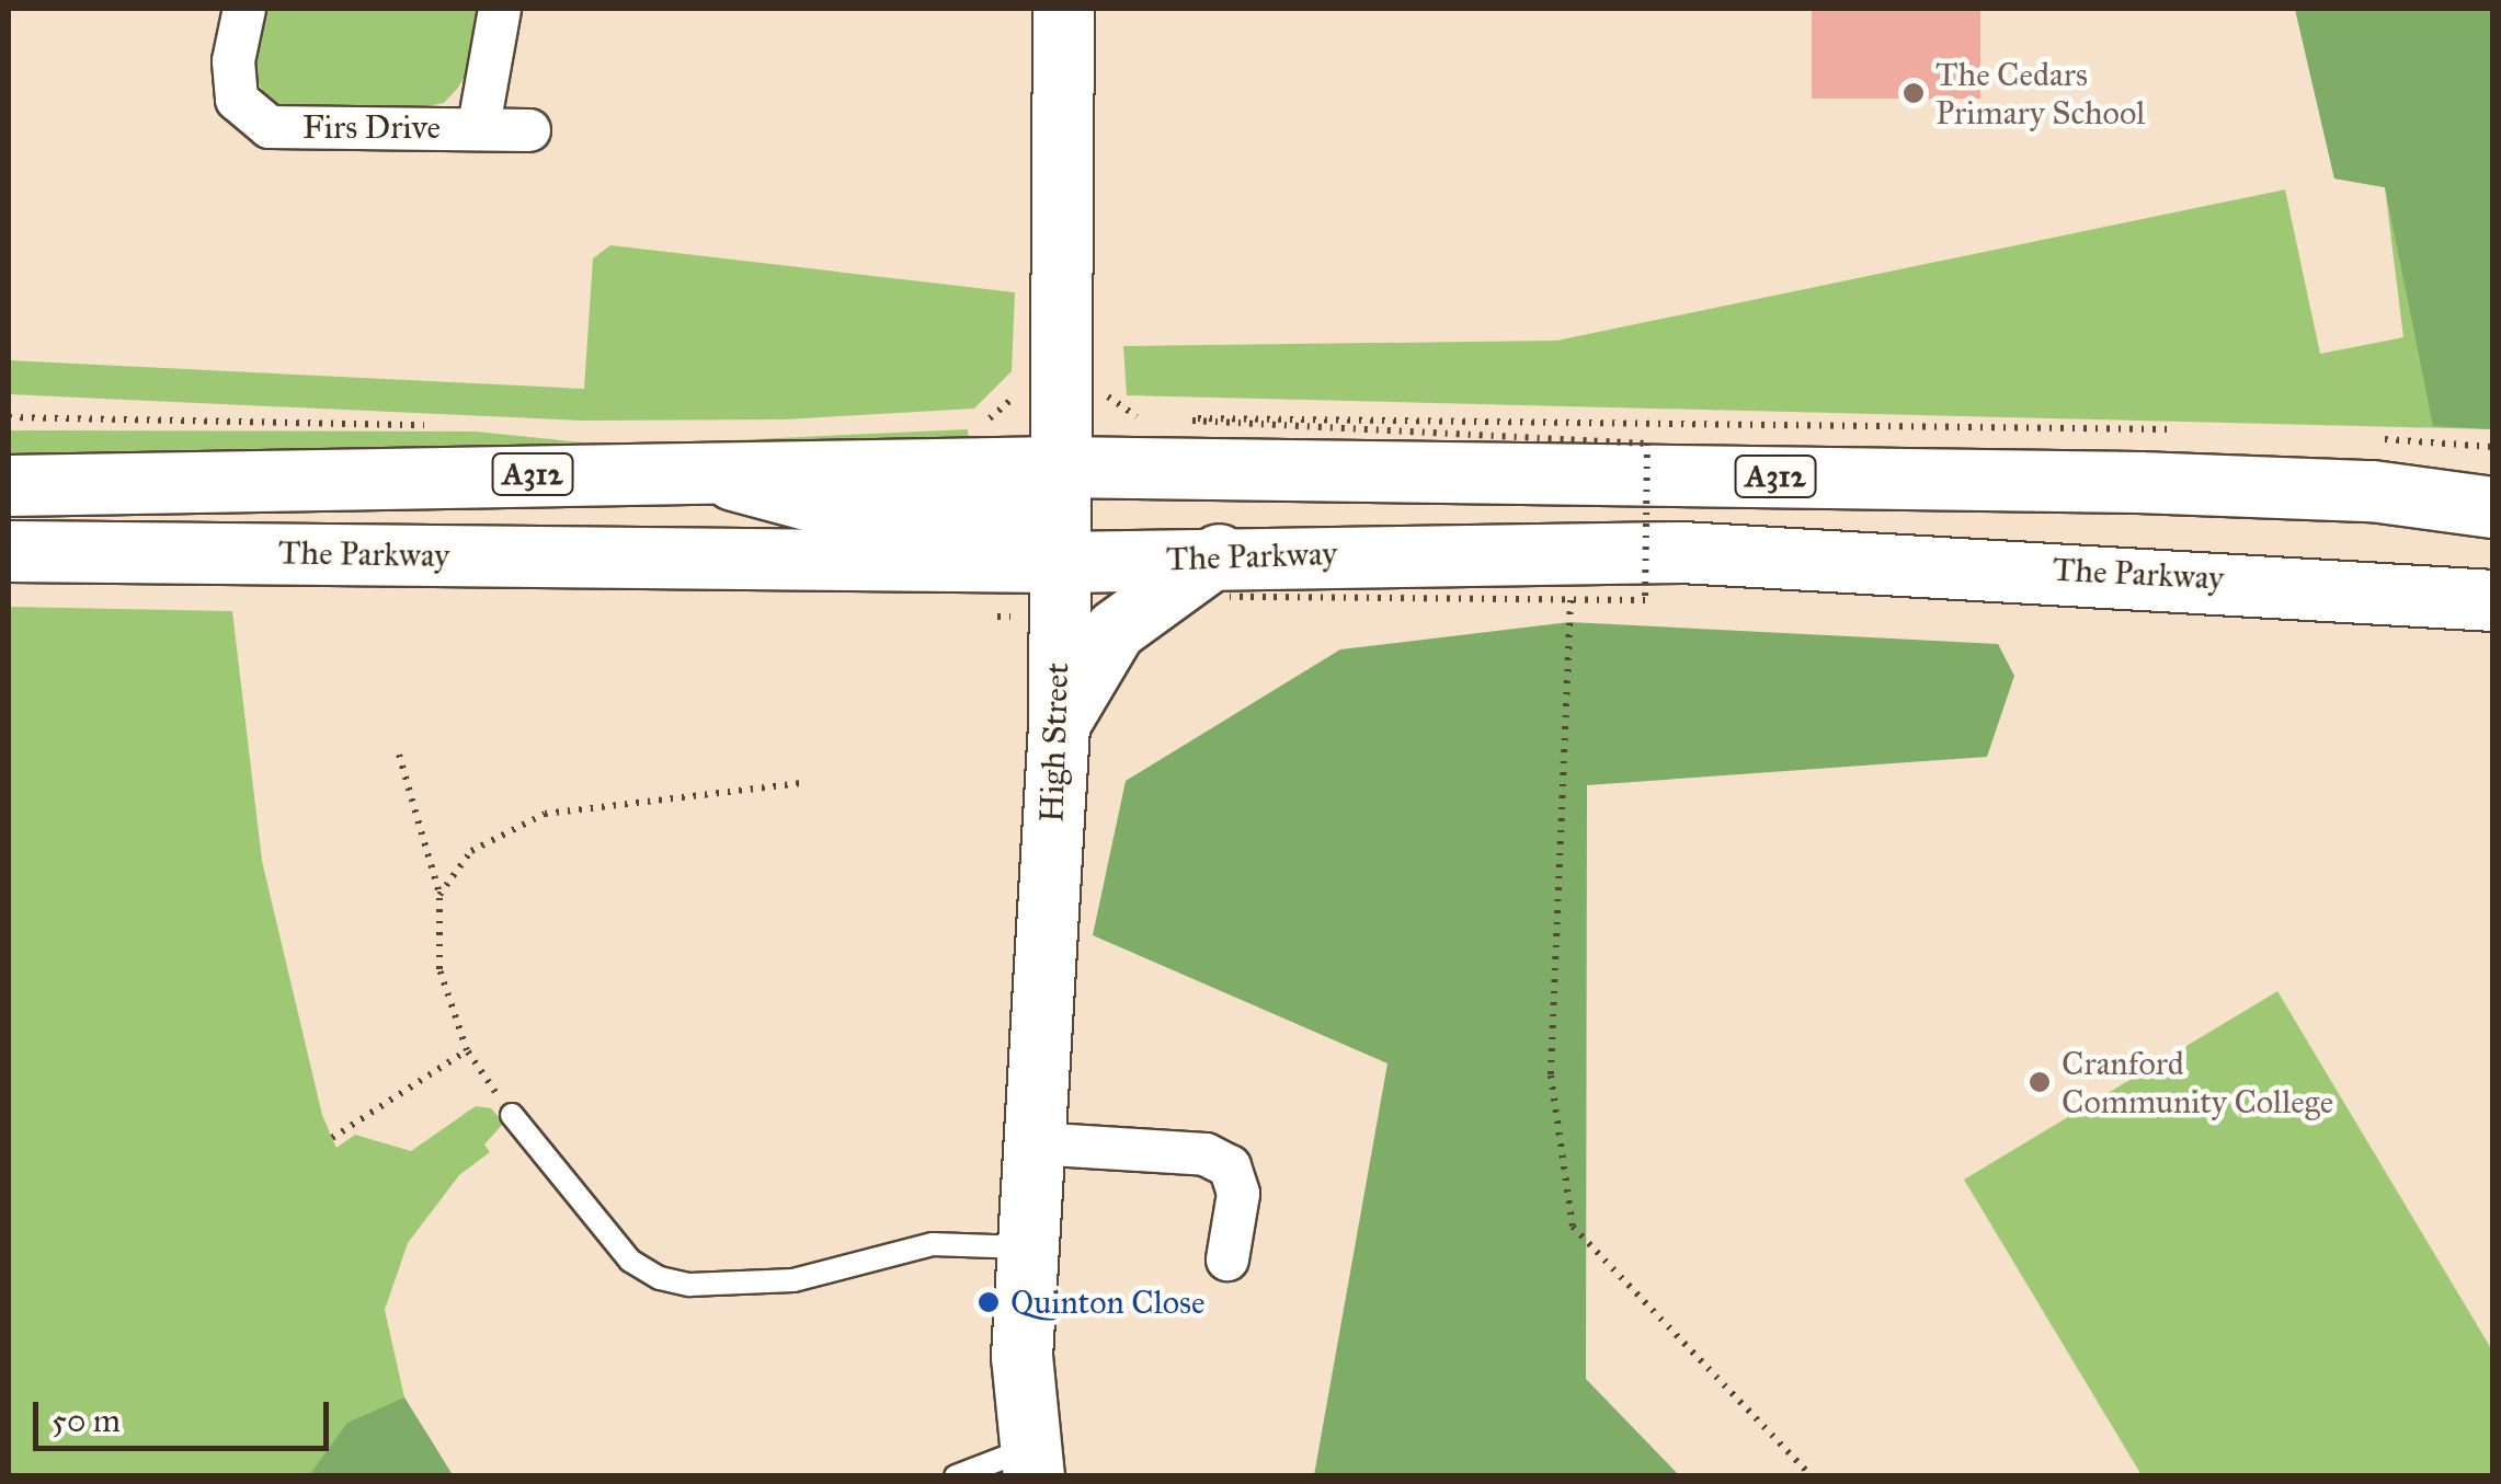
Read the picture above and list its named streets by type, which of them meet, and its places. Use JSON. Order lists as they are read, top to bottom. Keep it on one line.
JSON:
{"streets":{"main road":["A312","The Parkway","High Street"],"street":["Firs Drive"]},"crossings":[["A312","High Street"],["The Parkway","High Street"]],"places":["The Cedars Primary School","Cranford Community College","Quinton Close"],"scale_bar":"50 m"}
